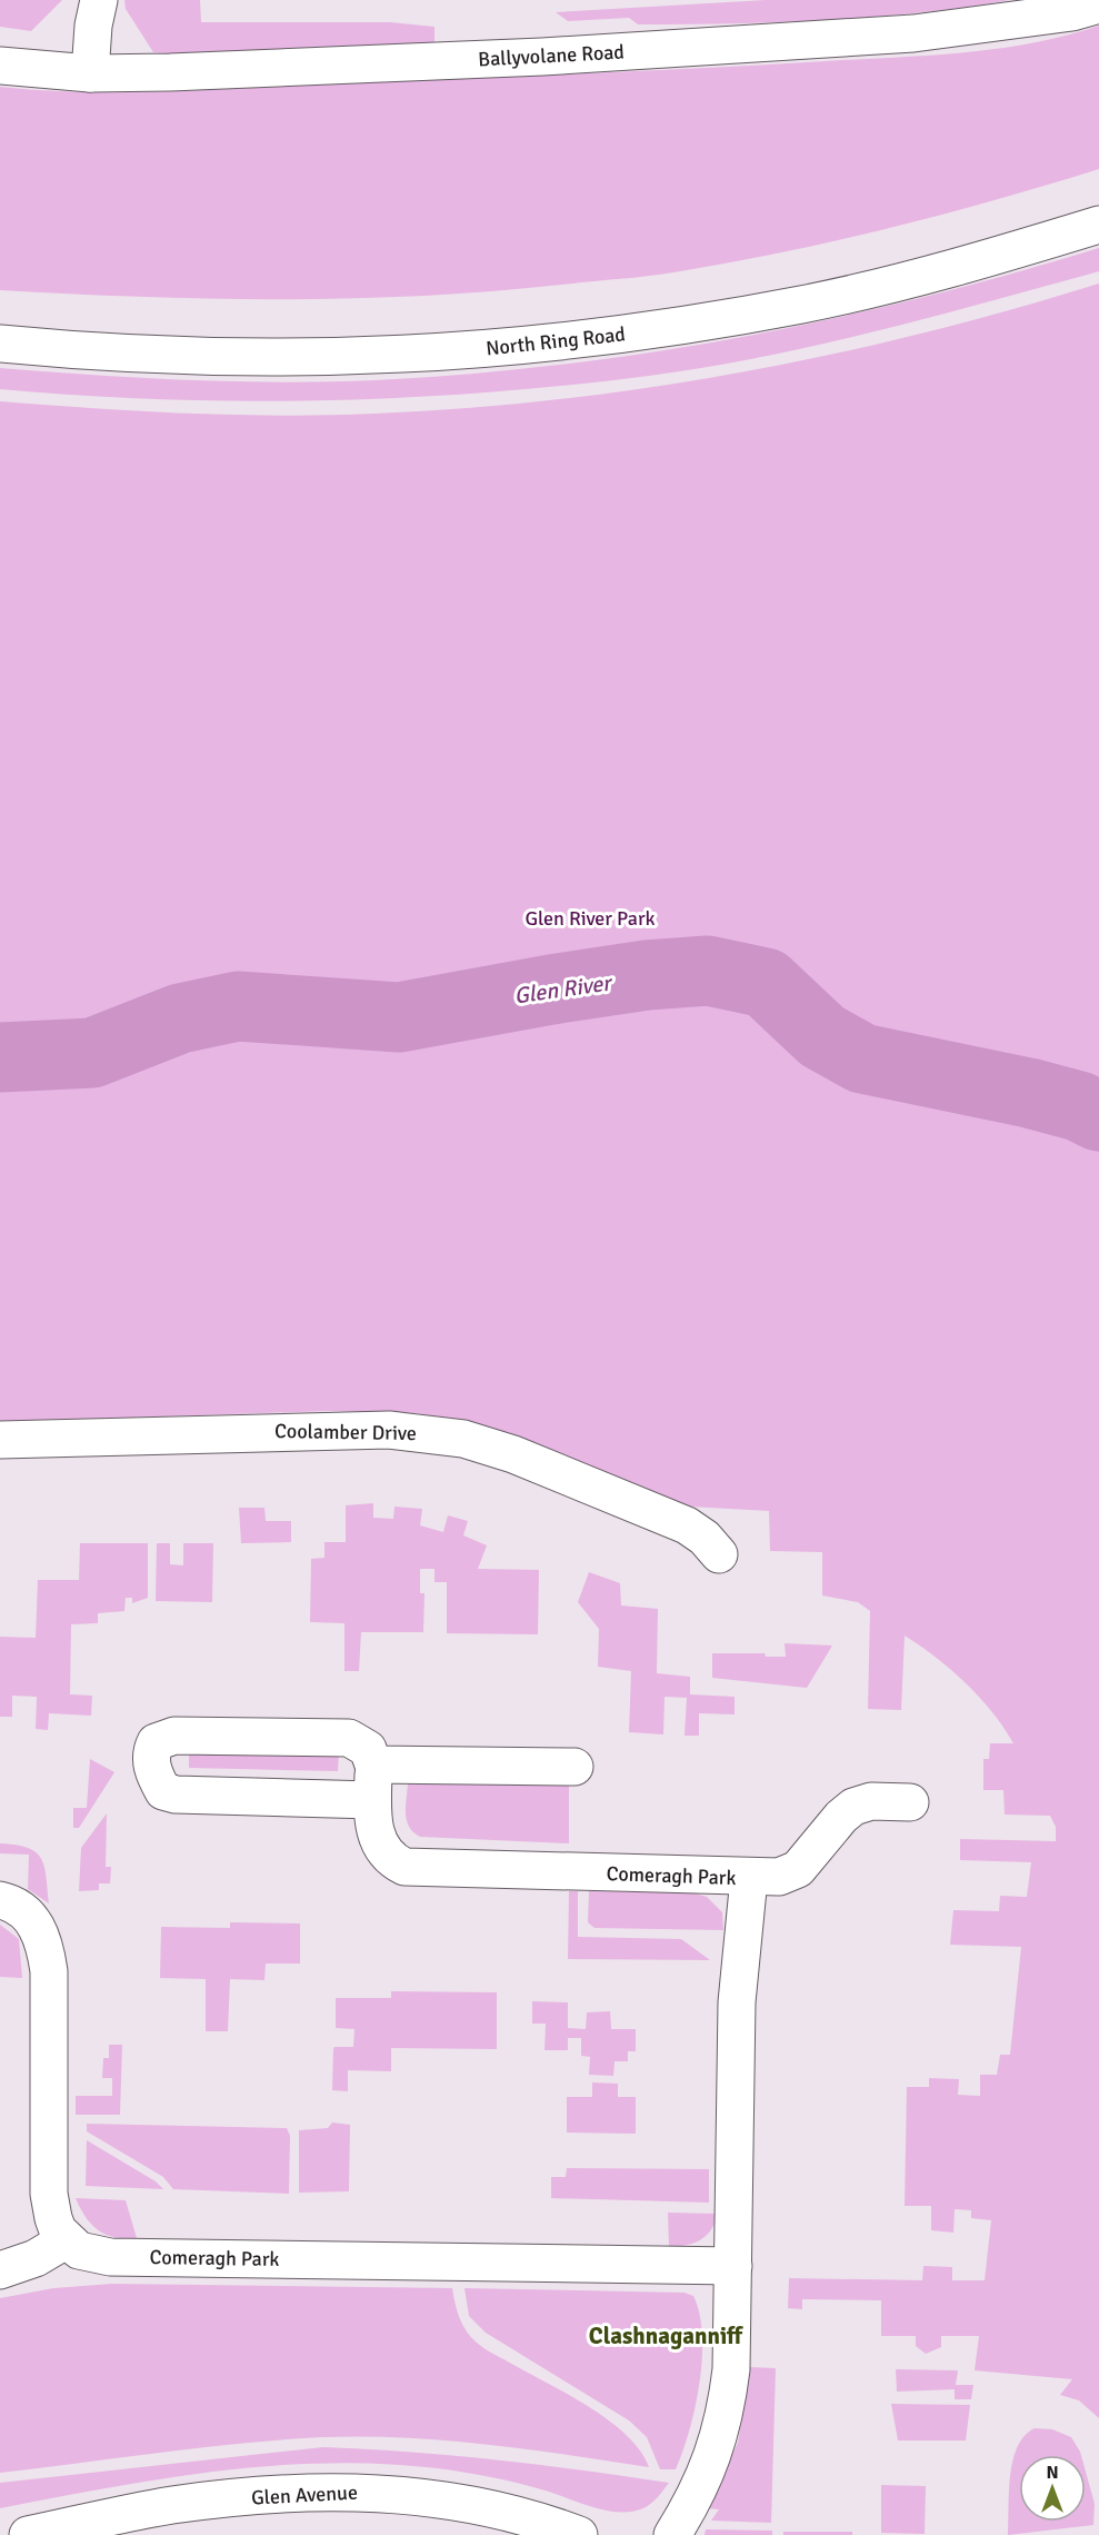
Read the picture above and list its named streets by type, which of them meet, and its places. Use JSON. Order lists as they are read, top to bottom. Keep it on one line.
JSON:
{"streets":{"street":["Ballyvolane Road","North Ring Road","Coolamber Drive","Comeragh Park","Glen Avenue"]},"districts":["Clashnaganniff"],"water":["Glen River"],"parks":["Glen River Park"],"north":"top"}
